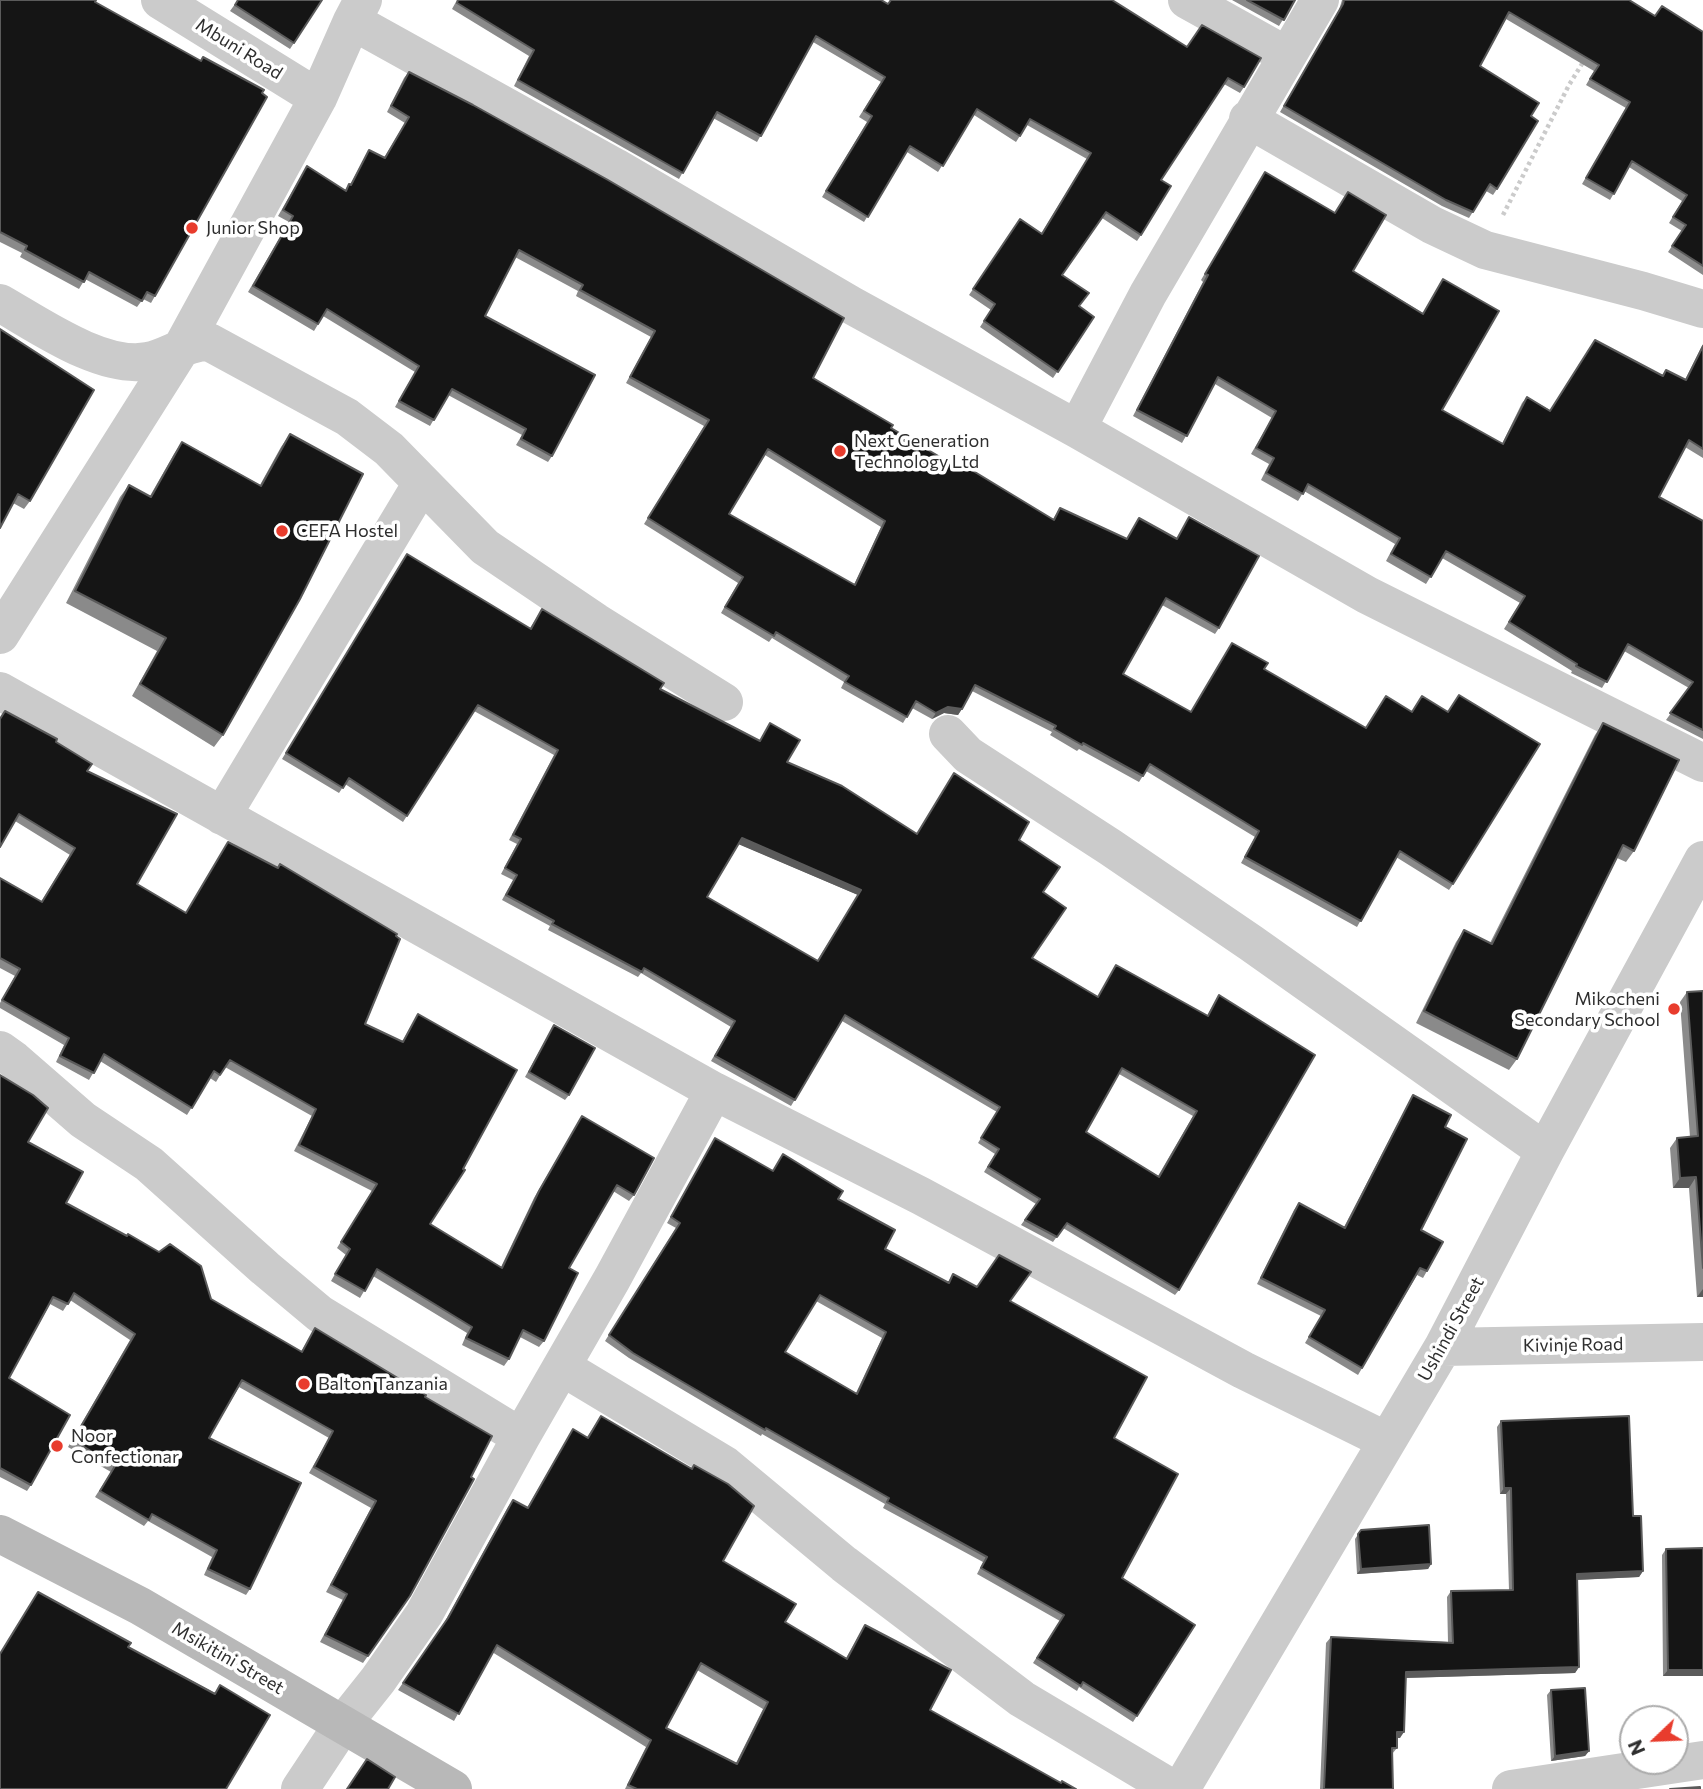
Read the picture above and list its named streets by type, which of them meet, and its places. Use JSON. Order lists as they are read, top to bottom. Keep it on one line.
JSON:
{"streets":{"street":["Mbuni Road","Ushindi Street","Kivinje Road","Msikitini Street"]},"crossings":[["Ushindi Street","Kivinje Road"]],"places":["Junior Shop","Next Generation Technology Ltd","CEFA Hostel","Mikocheni Secondary School","Balton Tanzania","Noor Confectionar"],"north":"bottom left"}
